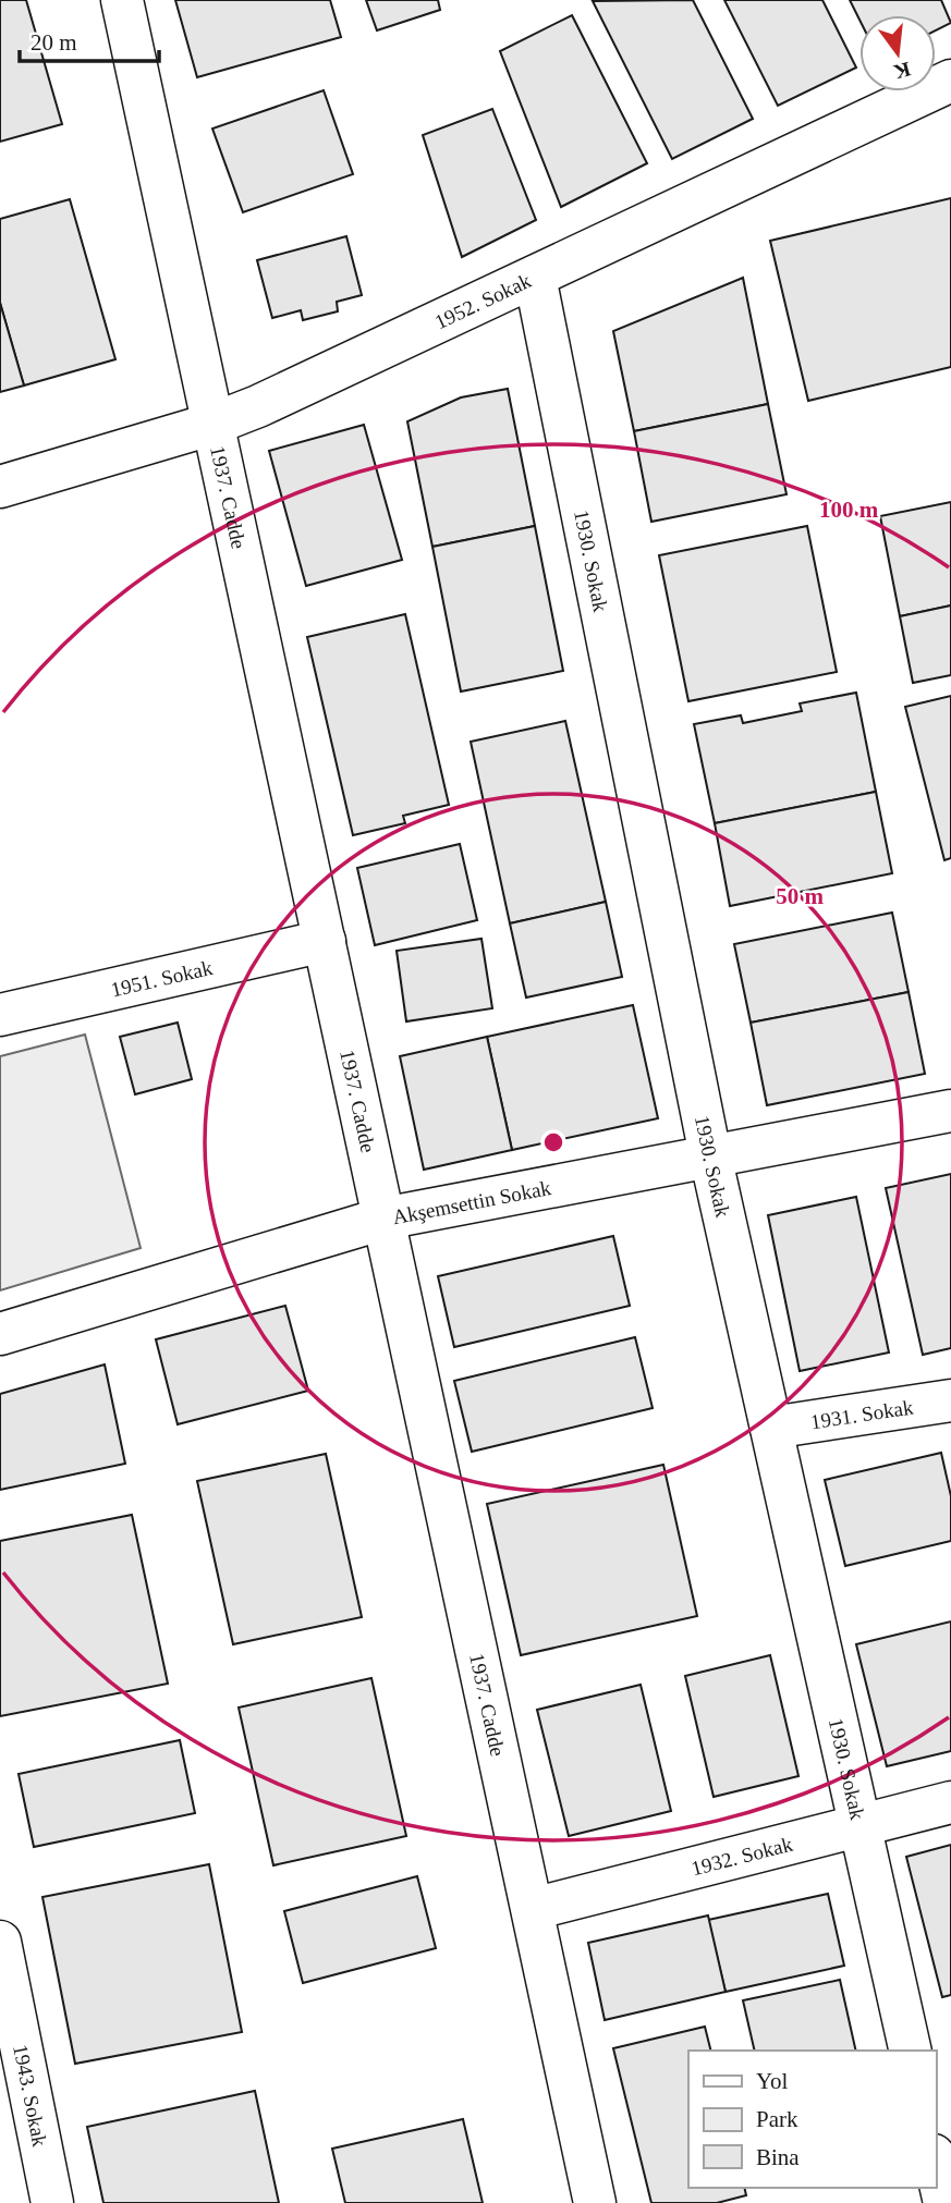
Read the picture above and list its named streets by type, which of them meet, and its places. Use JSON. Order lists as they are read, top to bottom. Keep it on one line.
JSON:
{"streets":{"street":["1952. Sokak","1937. Cadde","1930. Sokak","1951. Sokak","Akşemsettin Sokak","1931. Sokak","1932. Sokak","1943. Sokak"]},"crossings":[["1952. Sokak","1937. Cadde"],["1952. Sokak","1930. Sokak"],["1937. Cadde","1951. Sokak"],["1937. Cadde","Akşemsettin Sokak"],["1937. Cadde","1932. Sokak"],["1930. Sokak","Akşemsettin Sokak"],["1930. Sokak","1931. Sokak"],["1930. Sokak","1932. Sokak"]],"legend":["Yol","Park","Bina"],"scale_bar":"20 m","north":"bottom","rings":["100 m","50 m"]}
